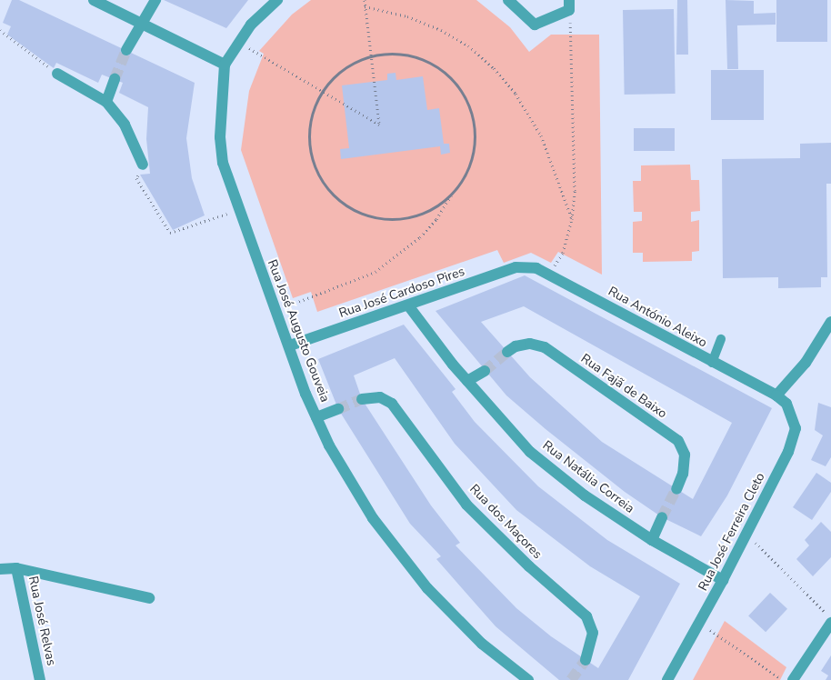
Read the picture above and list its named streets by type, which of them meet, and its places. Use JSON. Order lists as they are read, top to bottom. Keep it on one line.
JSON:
{"streets":{"street":["Rua José Cardoso Pires","Rua António Aleixo","Rua José Augusto Gouveia","Rua Fajã de Baixo","Rua Natália Correia","Rua dos Maçores","Rua José Ferreira Cleto","Rua José Relvas"]},"crossings":[["Rua José Cardoso Pires","Rua António Aleixo"],["Rua José Cardoso Pires","Rua José Augusto Gouveia"],["Rua José Cardoso Pires","Rua Natália Correia"],["Rua António Aleixo","Rua José Ferreira Cleto"],["Rua Natália Correia","Rua José Ferreira Cleto"]]}
